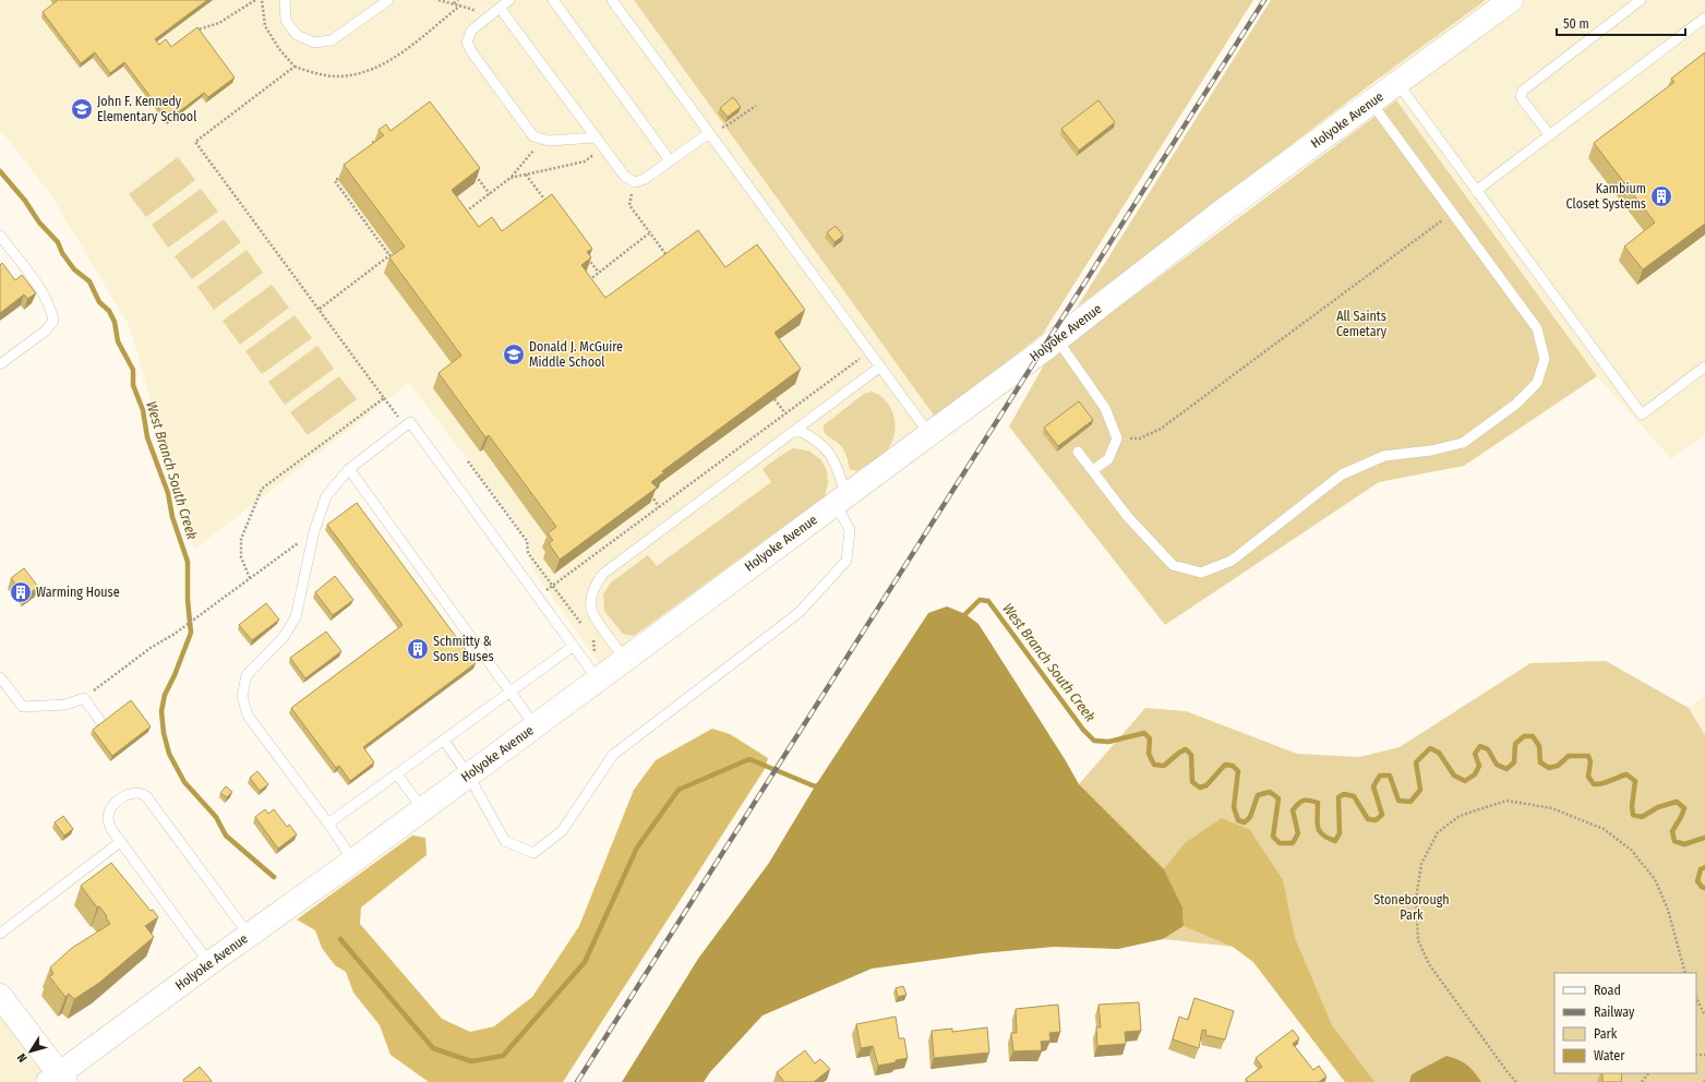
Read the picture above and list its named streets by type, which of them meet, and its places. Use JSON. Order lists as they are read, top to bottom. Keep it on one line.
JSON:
{"streets":{"street":["Holyoke Avenue"]},"water":["West Branch South Creek"],"parks":["All Saints Cemetary","Stoneborough Park"],"places":{"school or university":["John F. Kennedy Elementary School","Donald J. McGuire Middle School"],"building":["Kambium Closet Systems","Warming House","Schmitty & Sons Buses"]},"legend":["Road","Railway","Park","Water"],"scale_bar":"50 m","north":"bottom left"}
